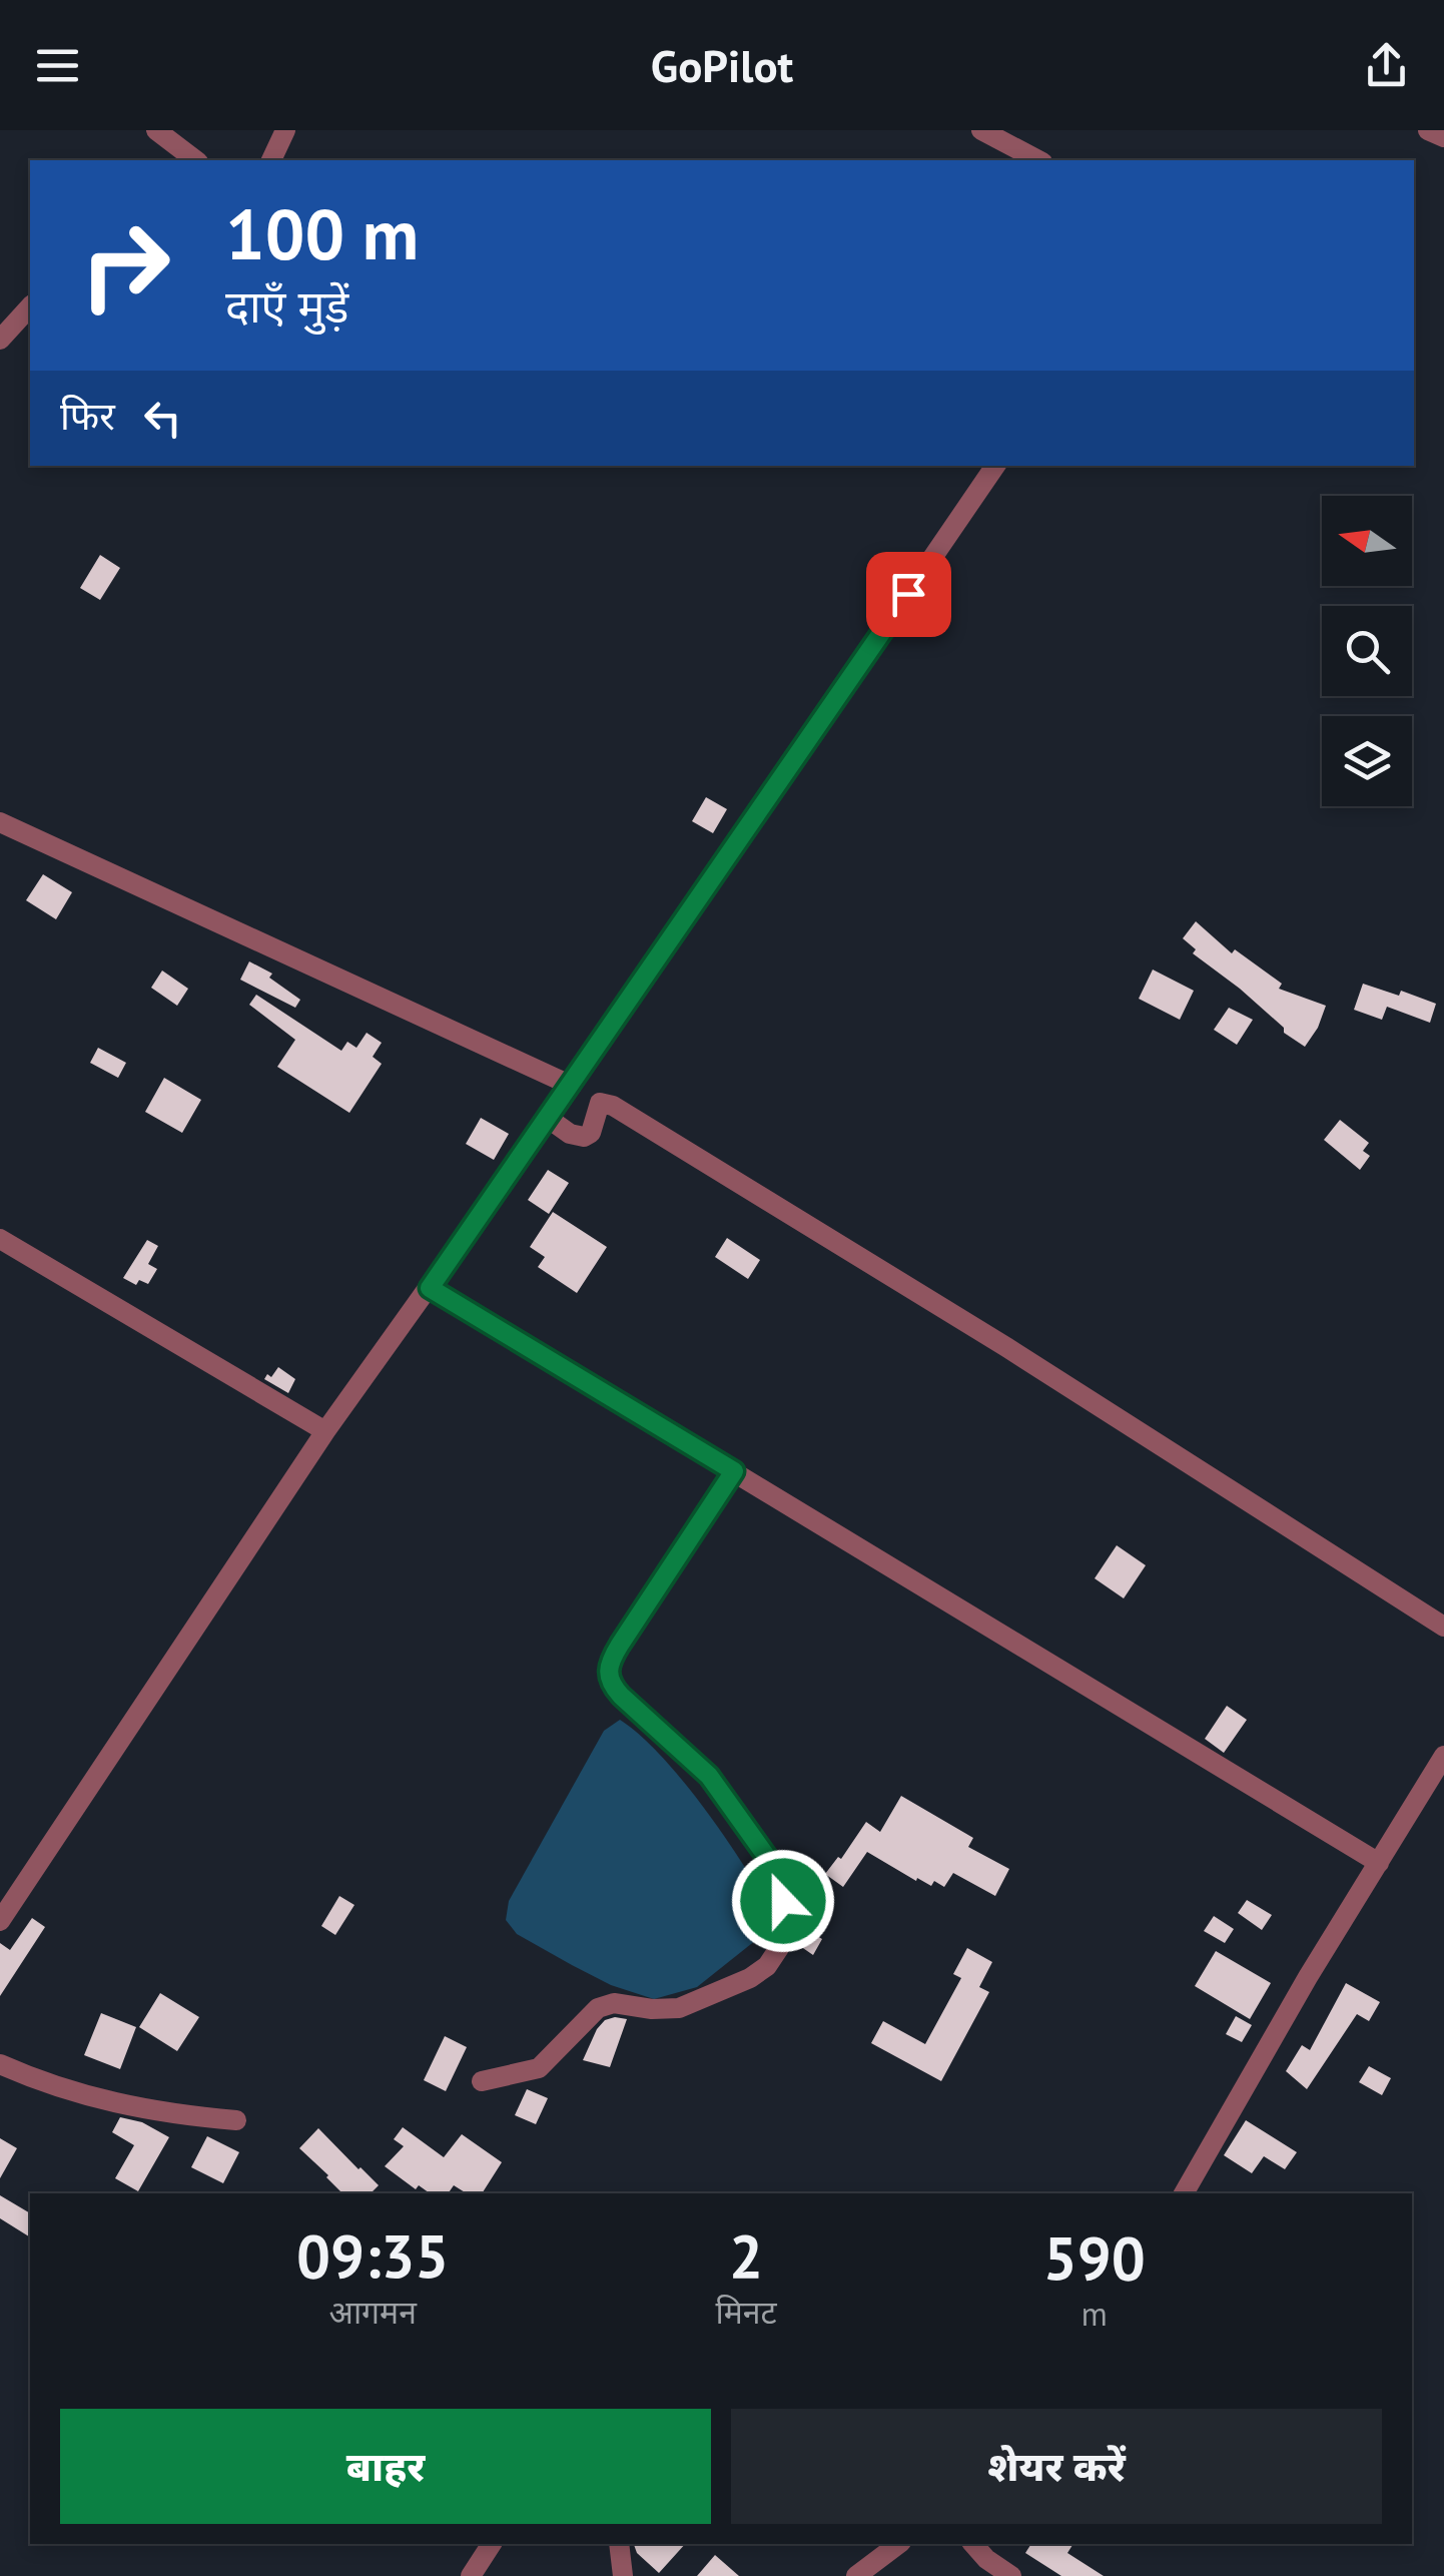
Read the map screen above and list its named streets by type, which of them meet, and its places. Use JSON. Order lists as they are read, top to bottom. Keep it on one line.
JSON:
{"north":"left","page":{"header":"GoPilot","turn":["100 m","दाएँ मुड़ें"],"then":"फिर","eta":["09:35","आगमन","2","मिनट","590","m"],"buttons":["बाहर","शेयर करें"]}}
